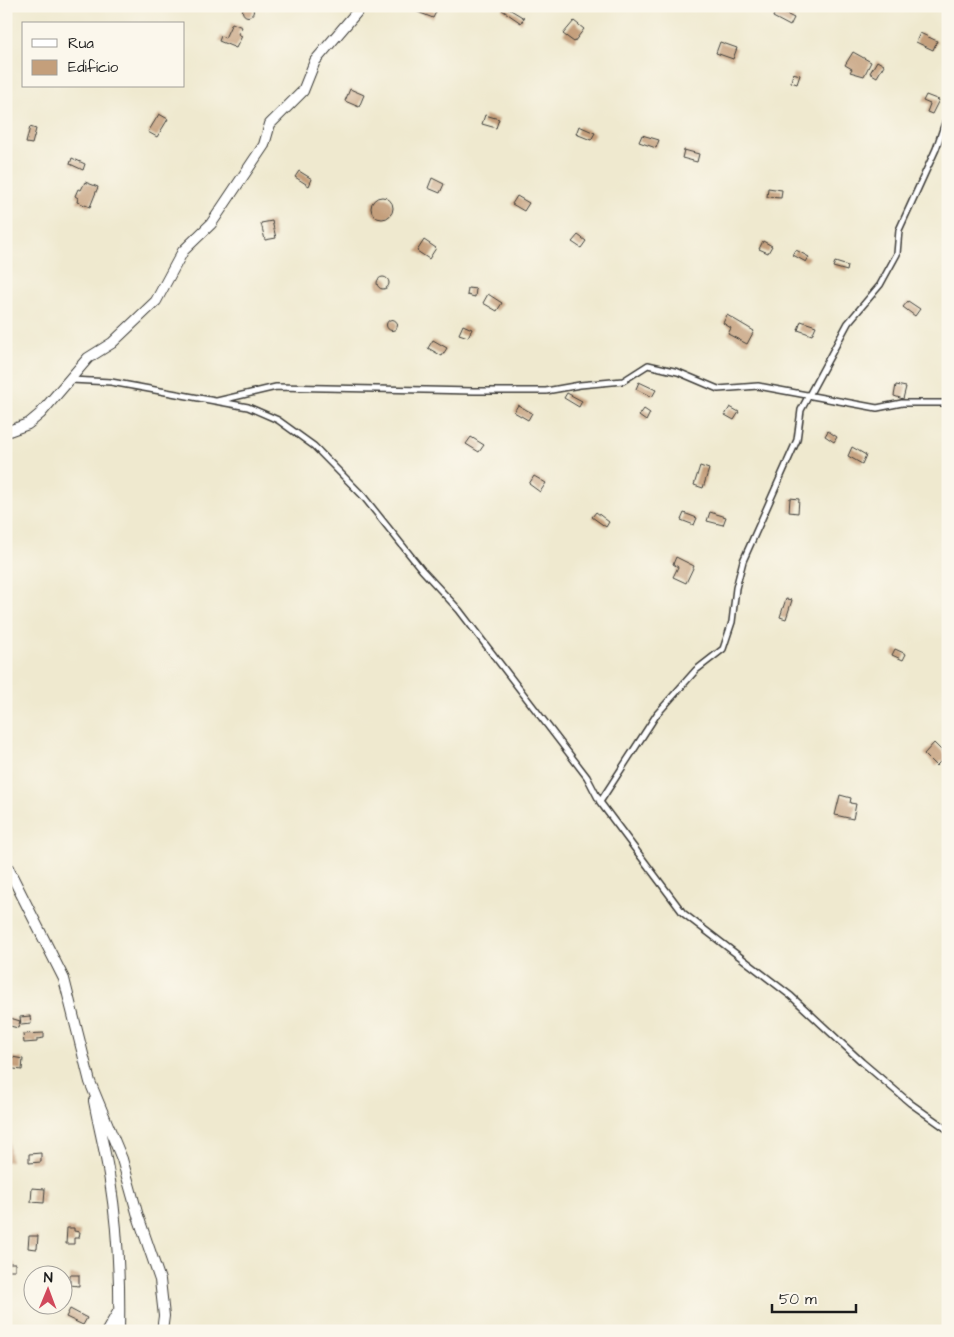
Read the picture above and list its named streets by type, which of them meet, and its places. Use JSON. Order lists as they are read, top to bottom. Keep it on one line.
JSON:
{"legend":["Rua","Edifício"],"scale_bar":"50 m","north":"top"}
